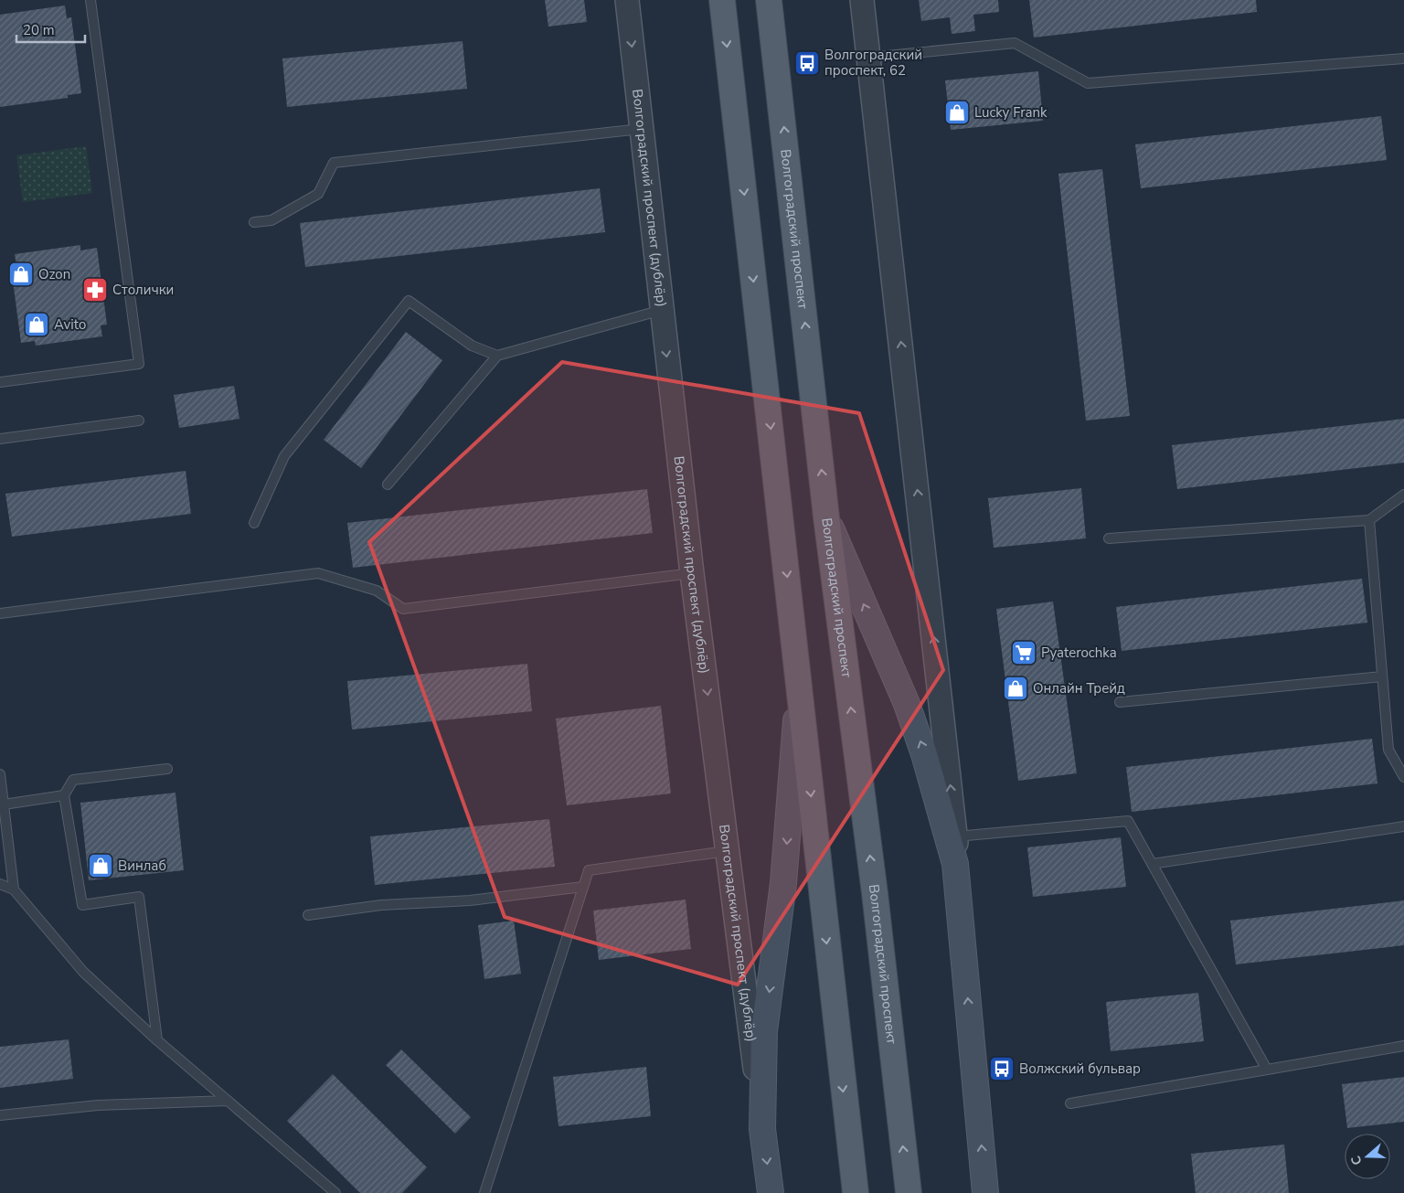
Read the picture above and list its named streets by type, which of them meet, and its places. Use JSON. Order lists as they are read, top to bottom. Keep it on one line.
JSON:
{"streets":{"main road":["Волгоградский проспект (дублёр)","Волгоградский проспект"]},"places":{"bus stop":["Волгоградский проспект, 62","Волжский бульвар"],"shop":["Lucky Frank","Ozon","Avito","Онлайн Трейд","Винлаб"],"pharmacy":["Столички"],"supermarket":["Pyaterochka"]},"scale_bar":"20 m","north":"left"}
